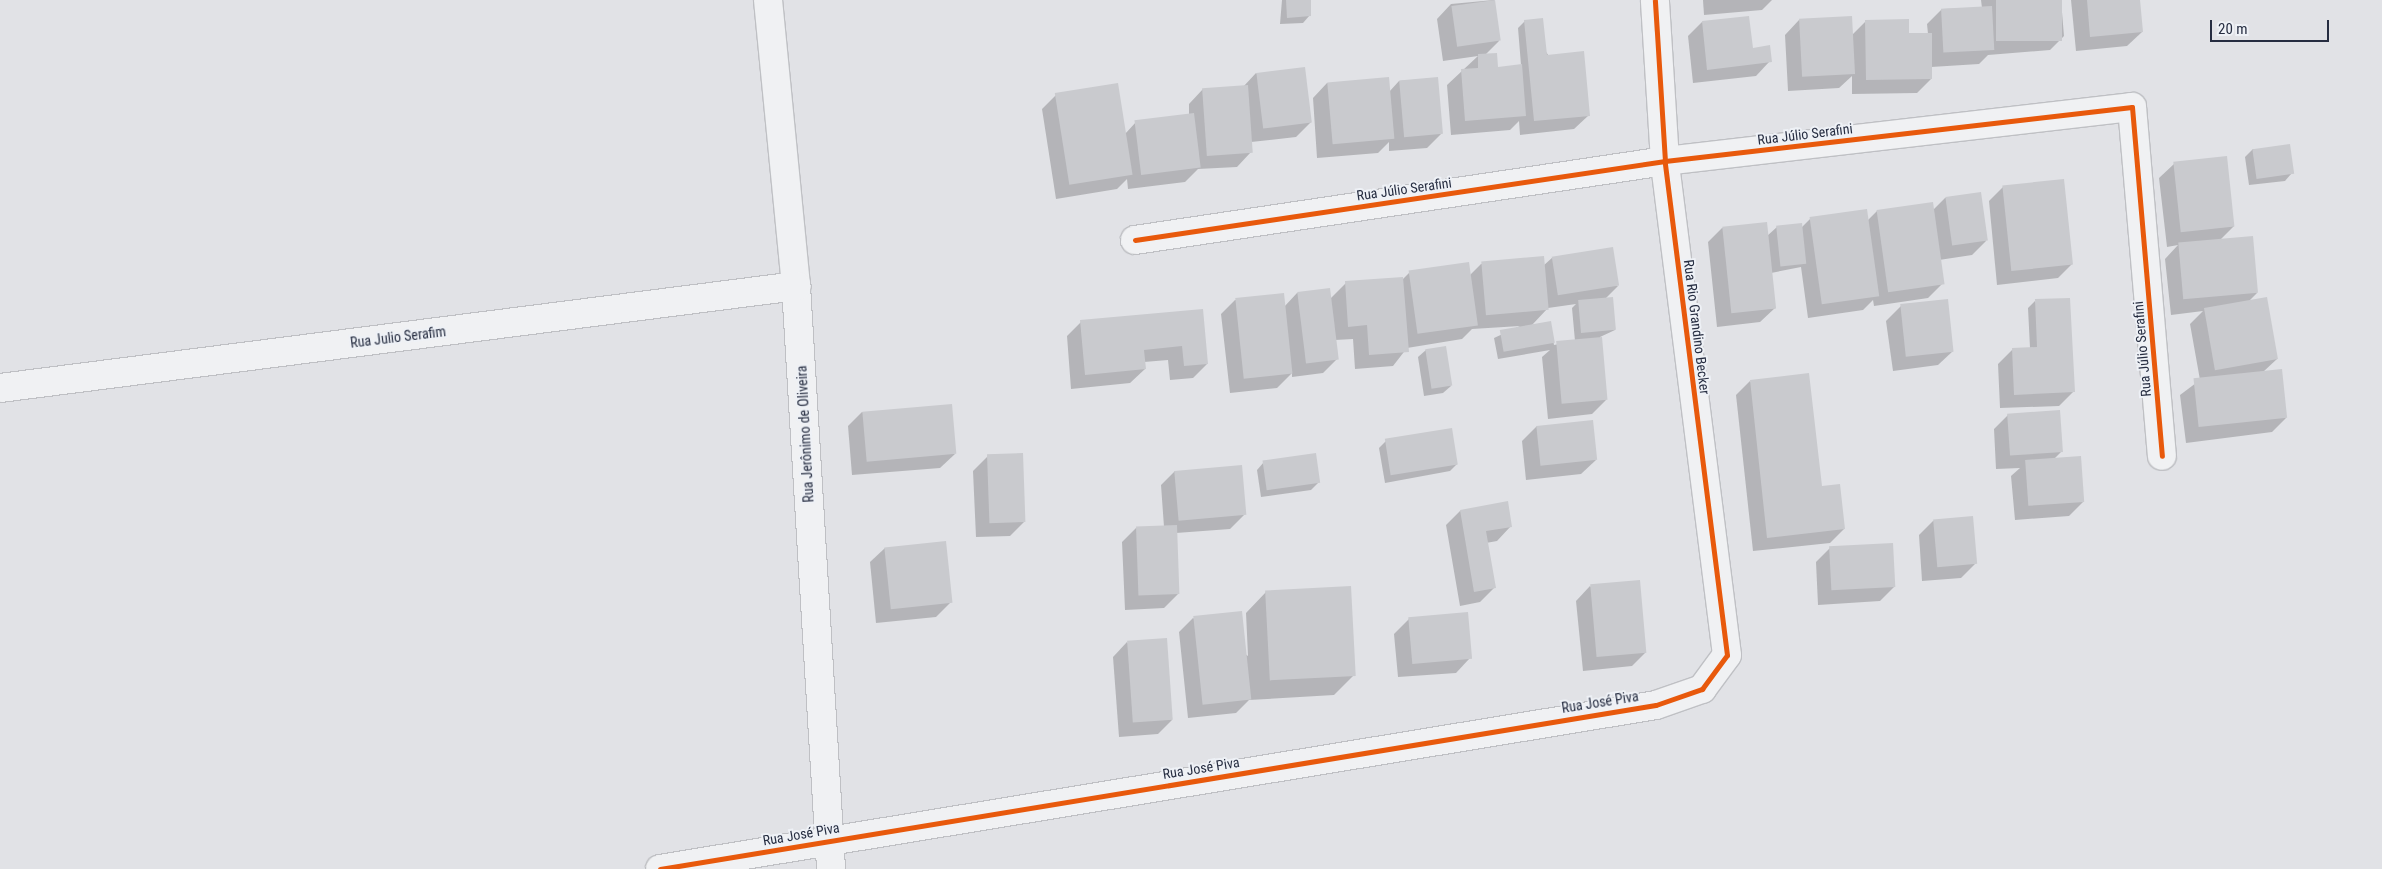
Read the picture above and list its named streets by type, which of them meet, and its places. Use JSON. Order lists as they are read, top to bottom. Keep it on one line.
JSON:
{"streets":{"street":["Rua Júlio Serafini","Rua Rio Grandino Becker","Rua Julio Serafim","Rua Jerônimo de Oliveira","Rua José Piva"]},"crossings":[["Rua Júlio Serafini","Rua Rio Grandino Becker"],["Rua Rio Grandino Becker","Rua José Piva"],["Rua Julio Serafim","Rua Jerônimo de Oliveira"],["Rua Jerônimo de Oliveira","Rua José Piva"]],"scale_bar":"20 m"}
